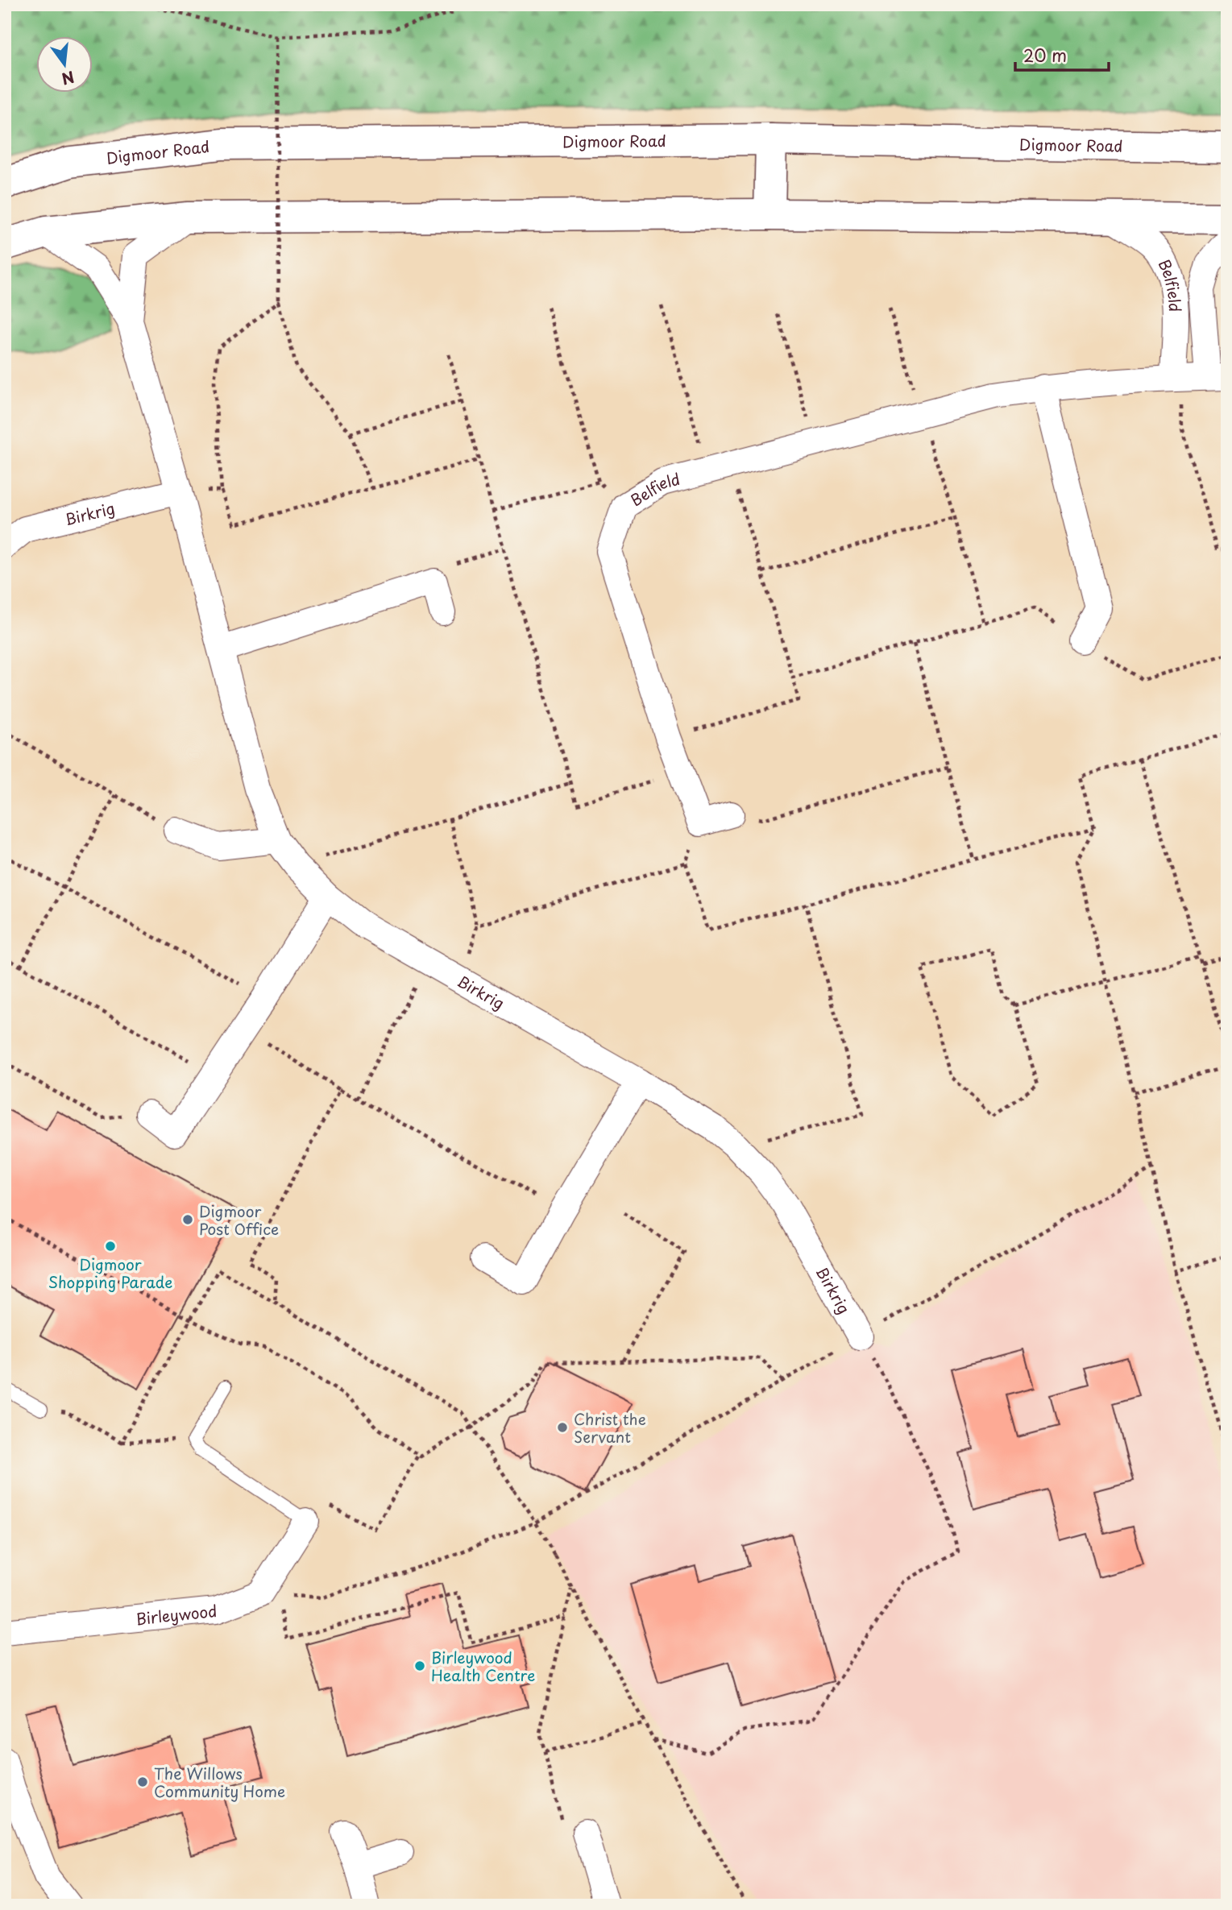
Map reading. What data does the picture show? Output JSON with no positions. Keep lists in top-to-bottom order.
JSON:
{
  "streets": {
    "street": [
      "Digmoor Road",
      "Belfield",
      "Birkrig",
      "Birleywood"
    ]
  },
  "places": [
    "Digmoor Post Office",
    "Digmoor Shopping Parade",
    "Christ the Servant",
    "Birleywood Health Centre",
    "The Willows Community Home"
  ],
  "scale_bar": "20 m",
  "north": "bottom"
}
